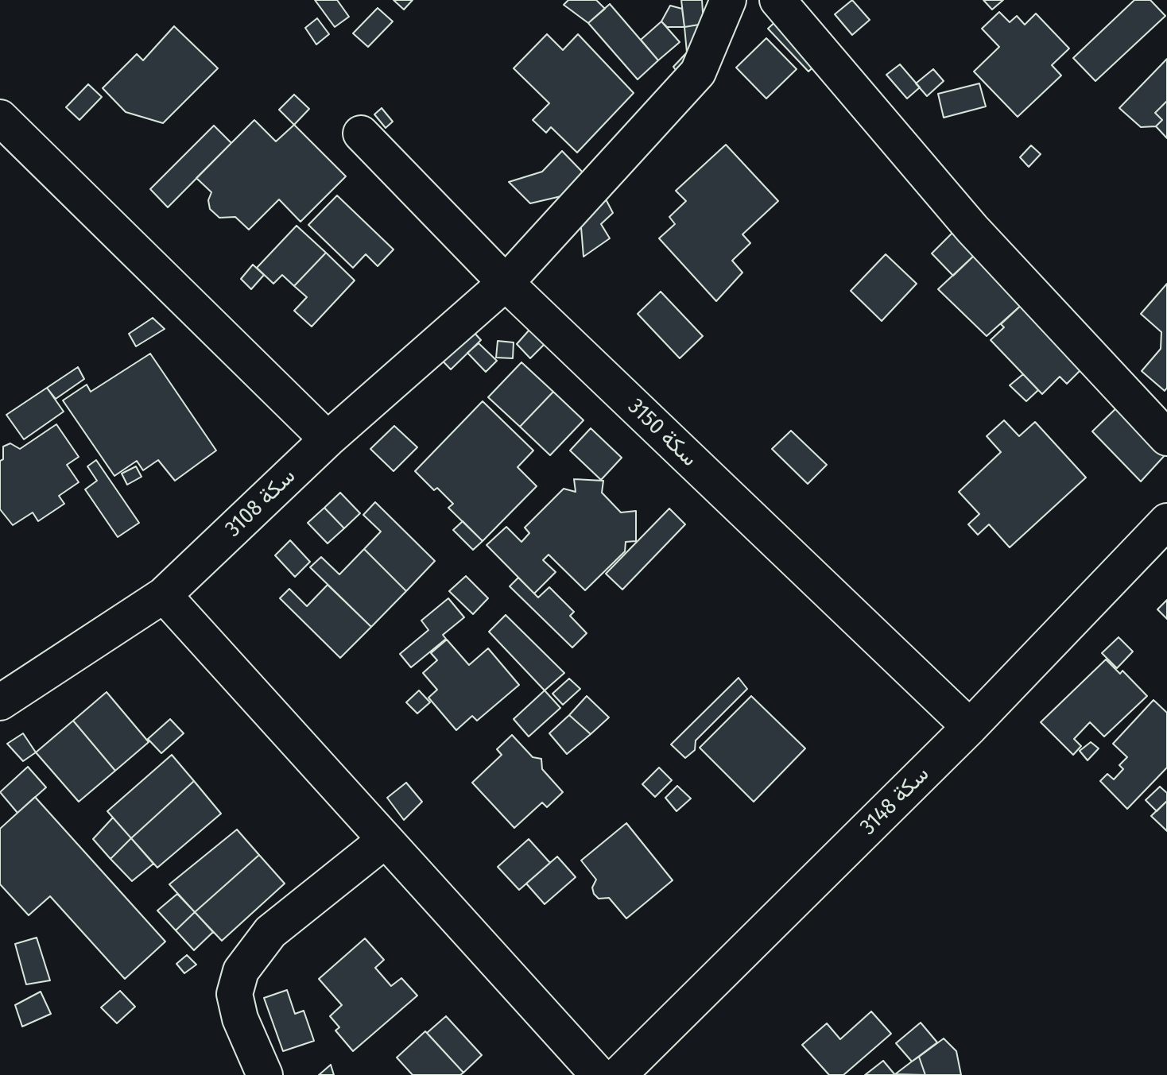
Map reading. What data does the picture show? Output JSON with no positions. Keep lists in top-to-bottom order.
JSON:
{
  "streets": {
    "street": ["سكة 3150", "سكة 3108", "سكة 3148"]
  },
  "crossings": [
    ["سكة 3150", "سكة 3108"],
    ["سكة 3150", "سكة 3148"]
  ]
}
